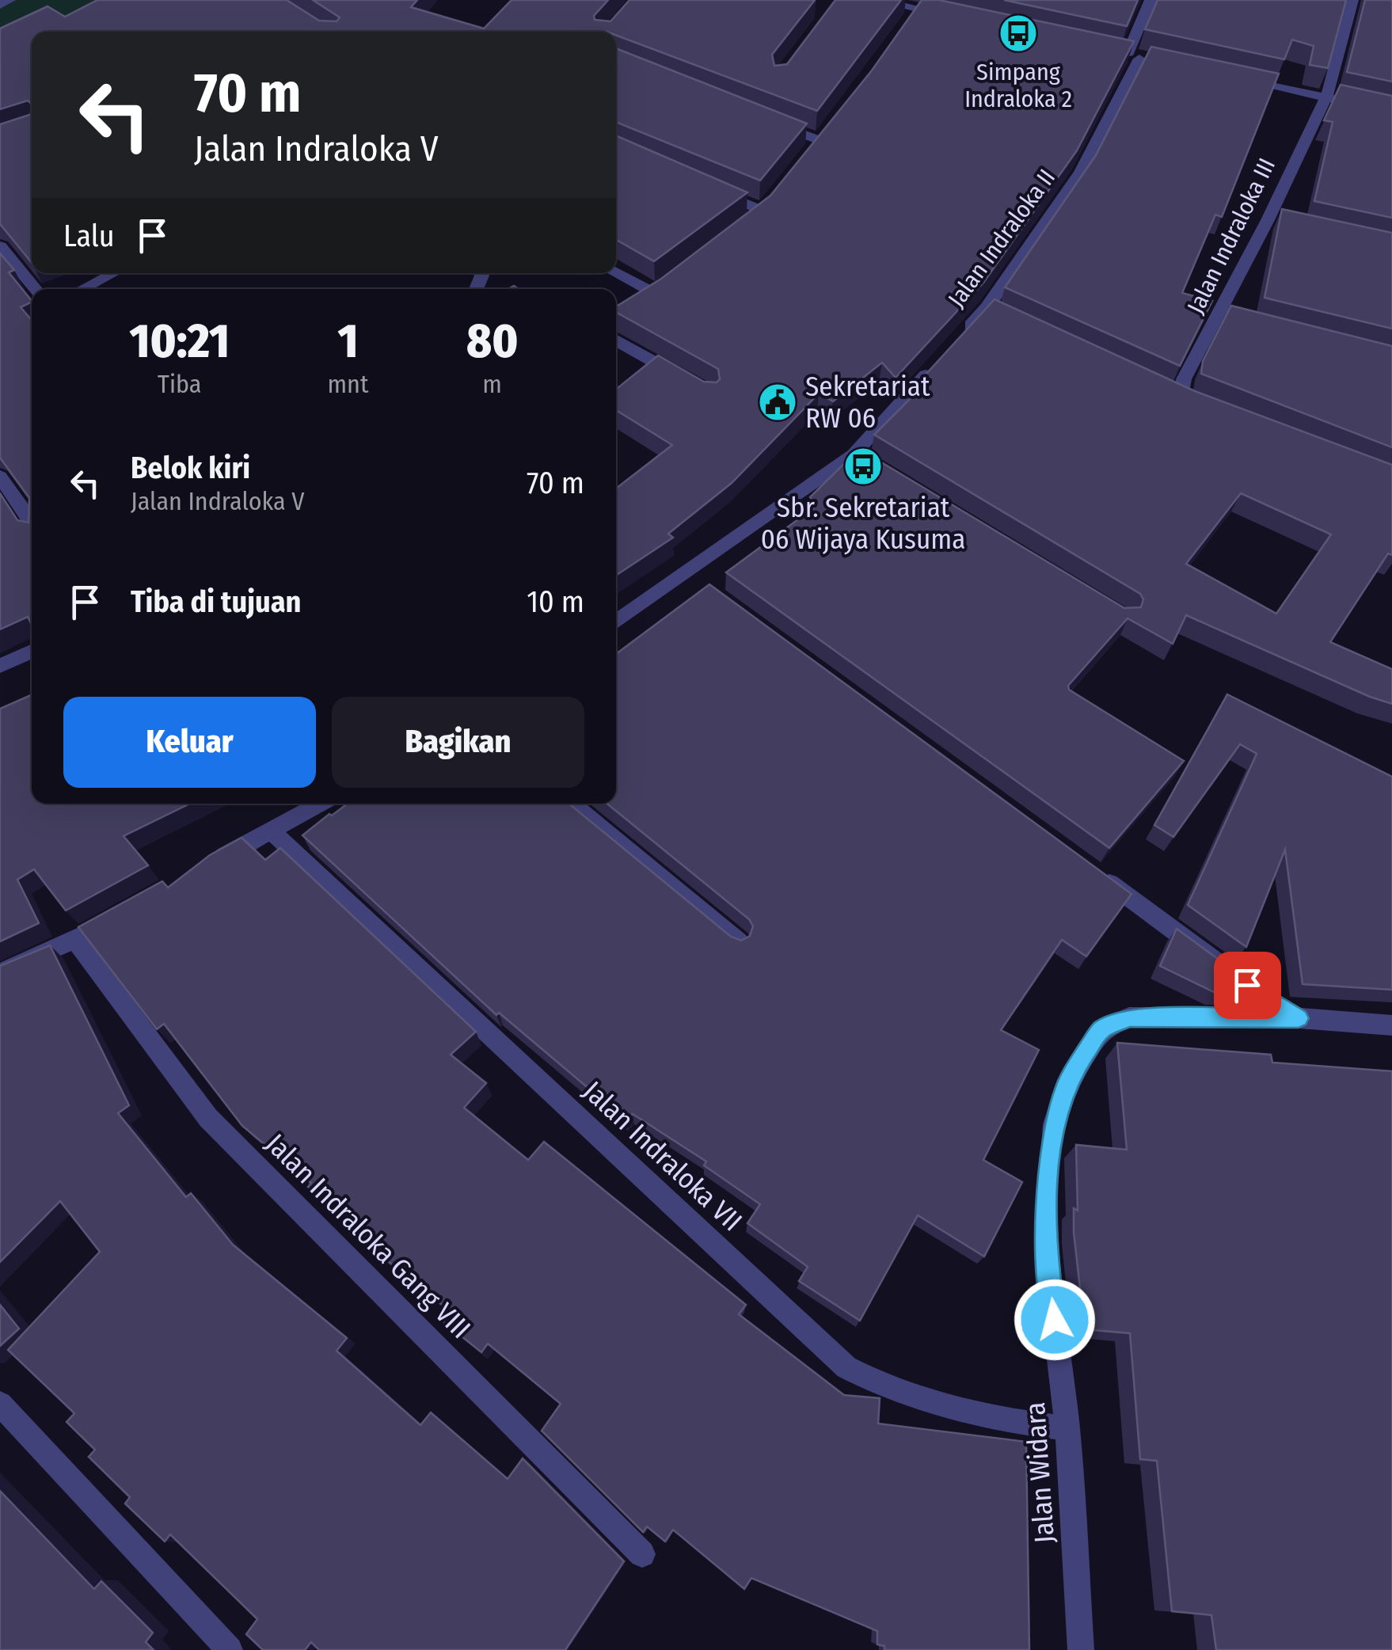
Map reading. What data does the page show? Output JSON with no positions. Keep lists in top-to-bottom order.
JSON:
{
  "streets": {
    "street": [
      "Jalan Indraloka III",
      "Jalan Indraloka II",
      "Jalan Indraloka VII",
      "Jalan Indraloka Gang VIII",
      "Jalan Widara"
    ]
  },
  "crossings": [
    ["Jalan Indraloka VII", "Jalan Widara"]
  ],
  "places": {
    "bus stop": ["Simpang Indraloka 2", "Sbr. Sekretariat 06 Wijaya Kusuma"],
    "public building": ["Sekretariat RW 06"]
  },
  "page": {
    "turn": ["70 m", "Jalan Indraloka V"],
    "then": "Lalu",
    "eta": [
      "10:21",
      "Tiba",
      "1",
      "mnt",
      "80",
      "m"
    ],
    "list": [
      {
        "name": "Belok kiri",
        "note": "Jalan Indraloka V",
        "value": "70 m"
      },
      {
        "name": "Tiba di tujuan",
        "value": "10 m"
      }
    ],
    "buttons": ["Keluar", "Bagikan"]
  }
}
